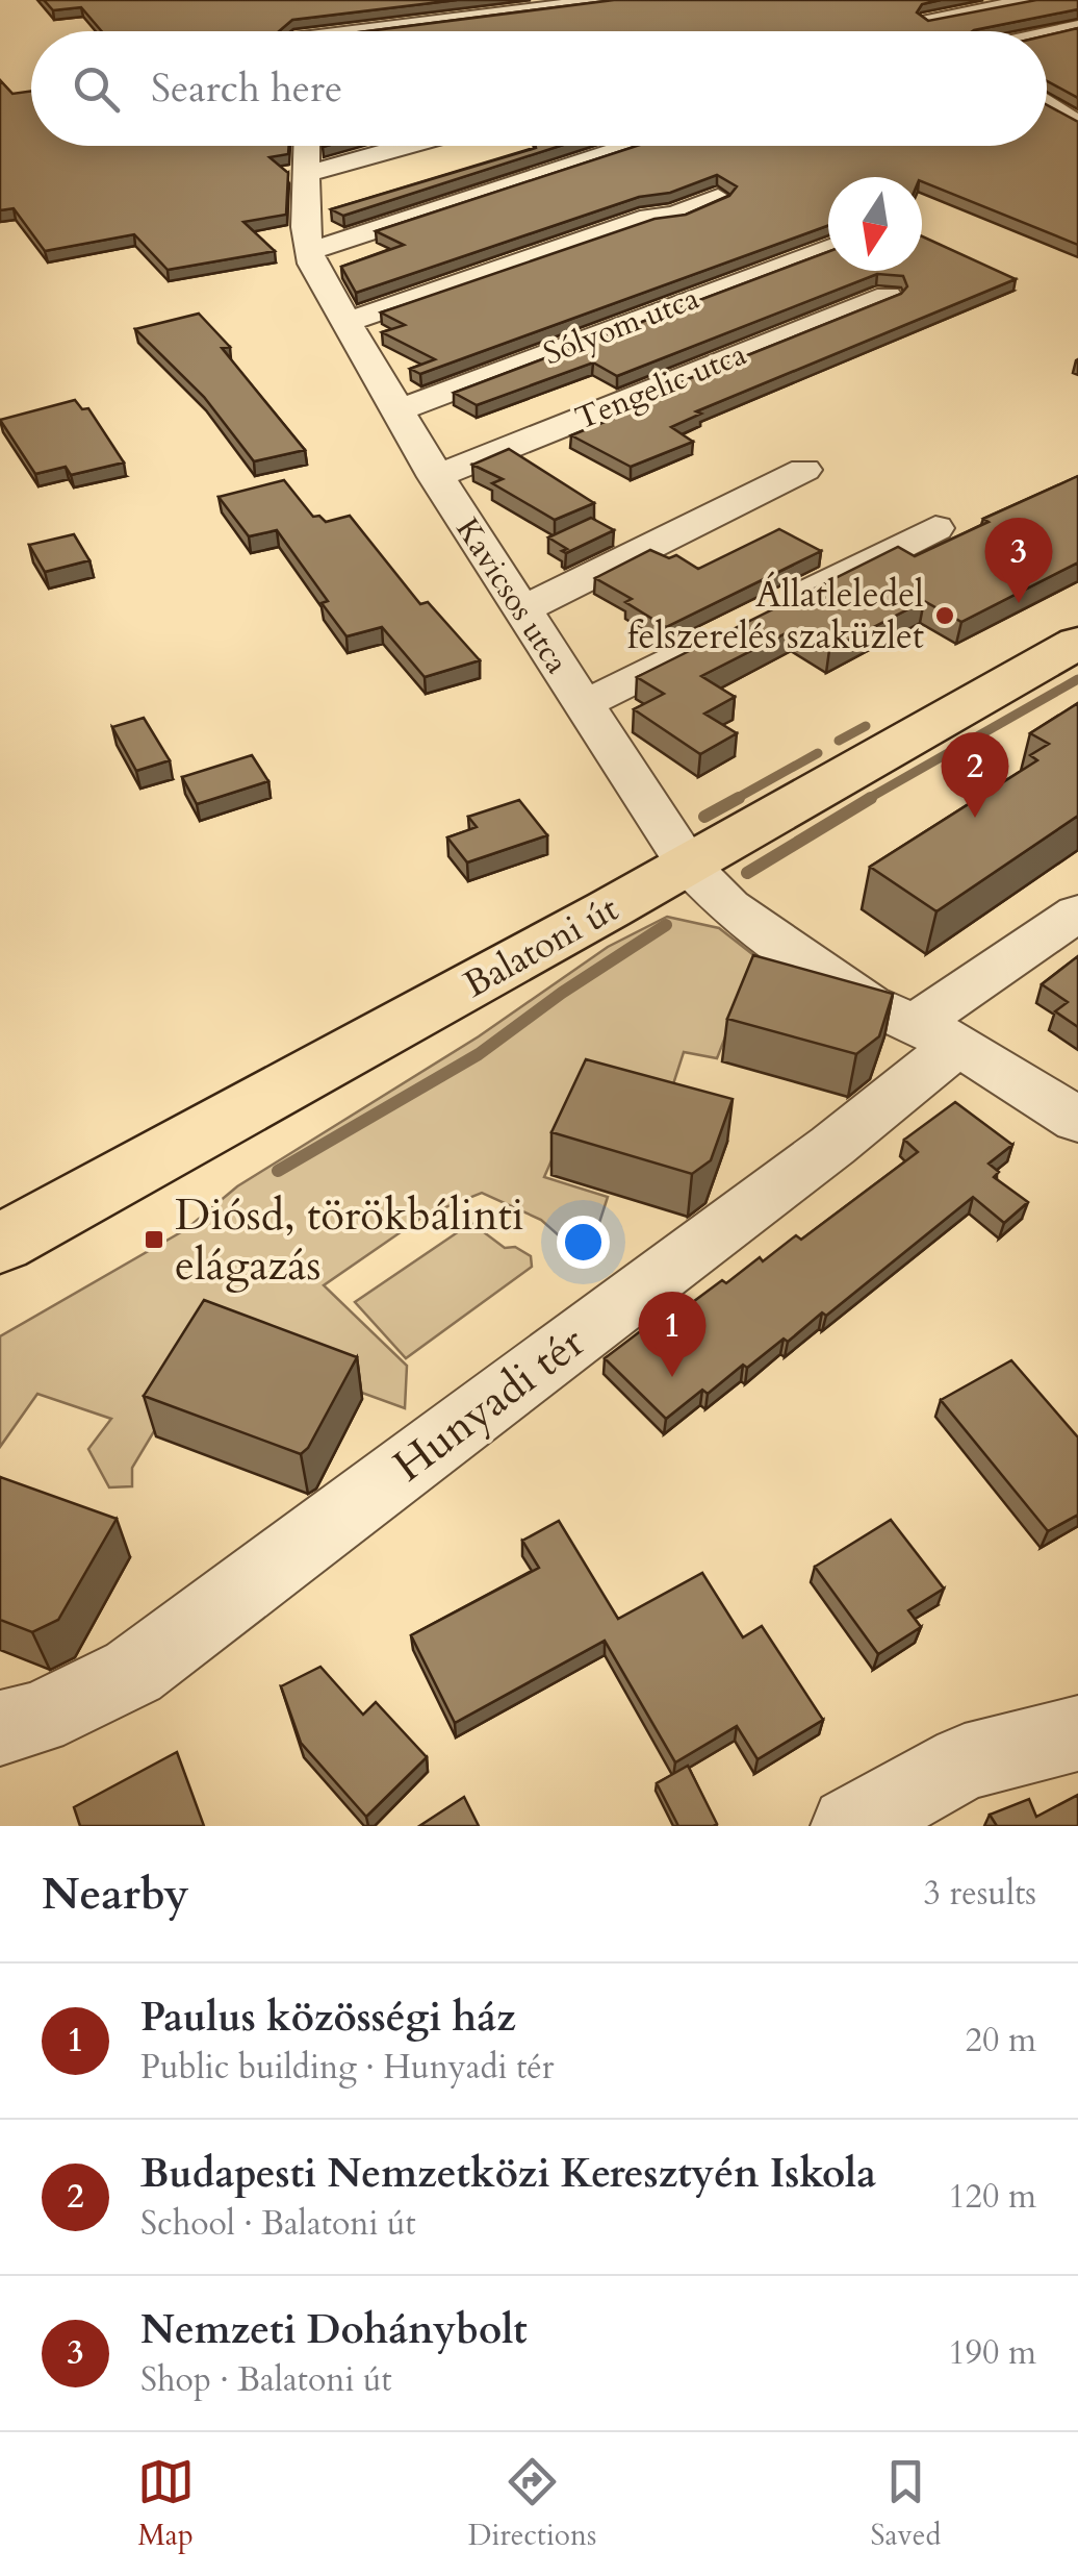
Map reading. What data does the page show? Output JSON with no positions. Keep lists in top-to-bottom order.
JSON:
{
  "streets": {
    "main road": ["Balatoni út"],
    "street": [
      "Sólyom utca",
      "Tengelic utca",
      "Kavicsos utca",
      "Hunyadi tér"
    ]
  },
  "crossings": [
    ["Sólyom utca", "Kavicsos utca"],
    ["Tengelic utca", "Kavicsos utca"],
    ["Kavicsos utca", "Balatoni út"],
    ["Kavicsos utca", "Hunyadi tér"]
  ],
  "places": {
    "other": ["Állatleledel felszerelés szaküzlet"],
    "transit": ["Diósd, törökbálinti elágazás"]
  },
  "north": "bottom",
  "page": {
    "search": "Search here",
    "pins": ["3", "2", "1"],
    "heading": ["Nearby", "3 results"],
    "list": [
      {
        "mark": "1",
        "name": "Paulus közösségi ház",
        "note": "Public building · Hunyadi tér",
        "value": "20 m"
      },
      {
        "mark": "2",
        "name": "Budapesti Nemzetközi Keresztyén Iskola",
        "note": "School · Balatoni út",
        "value": "120 m"
      },
      {
        "mark": "3",
        "name": "Nemzeti Dohánybolt",
        "note": "Shop · Balatoni út",
        "value": "190 m"
      }
    ],
    "nav": ["Map", "Directions", "Saved"]
  }
}
